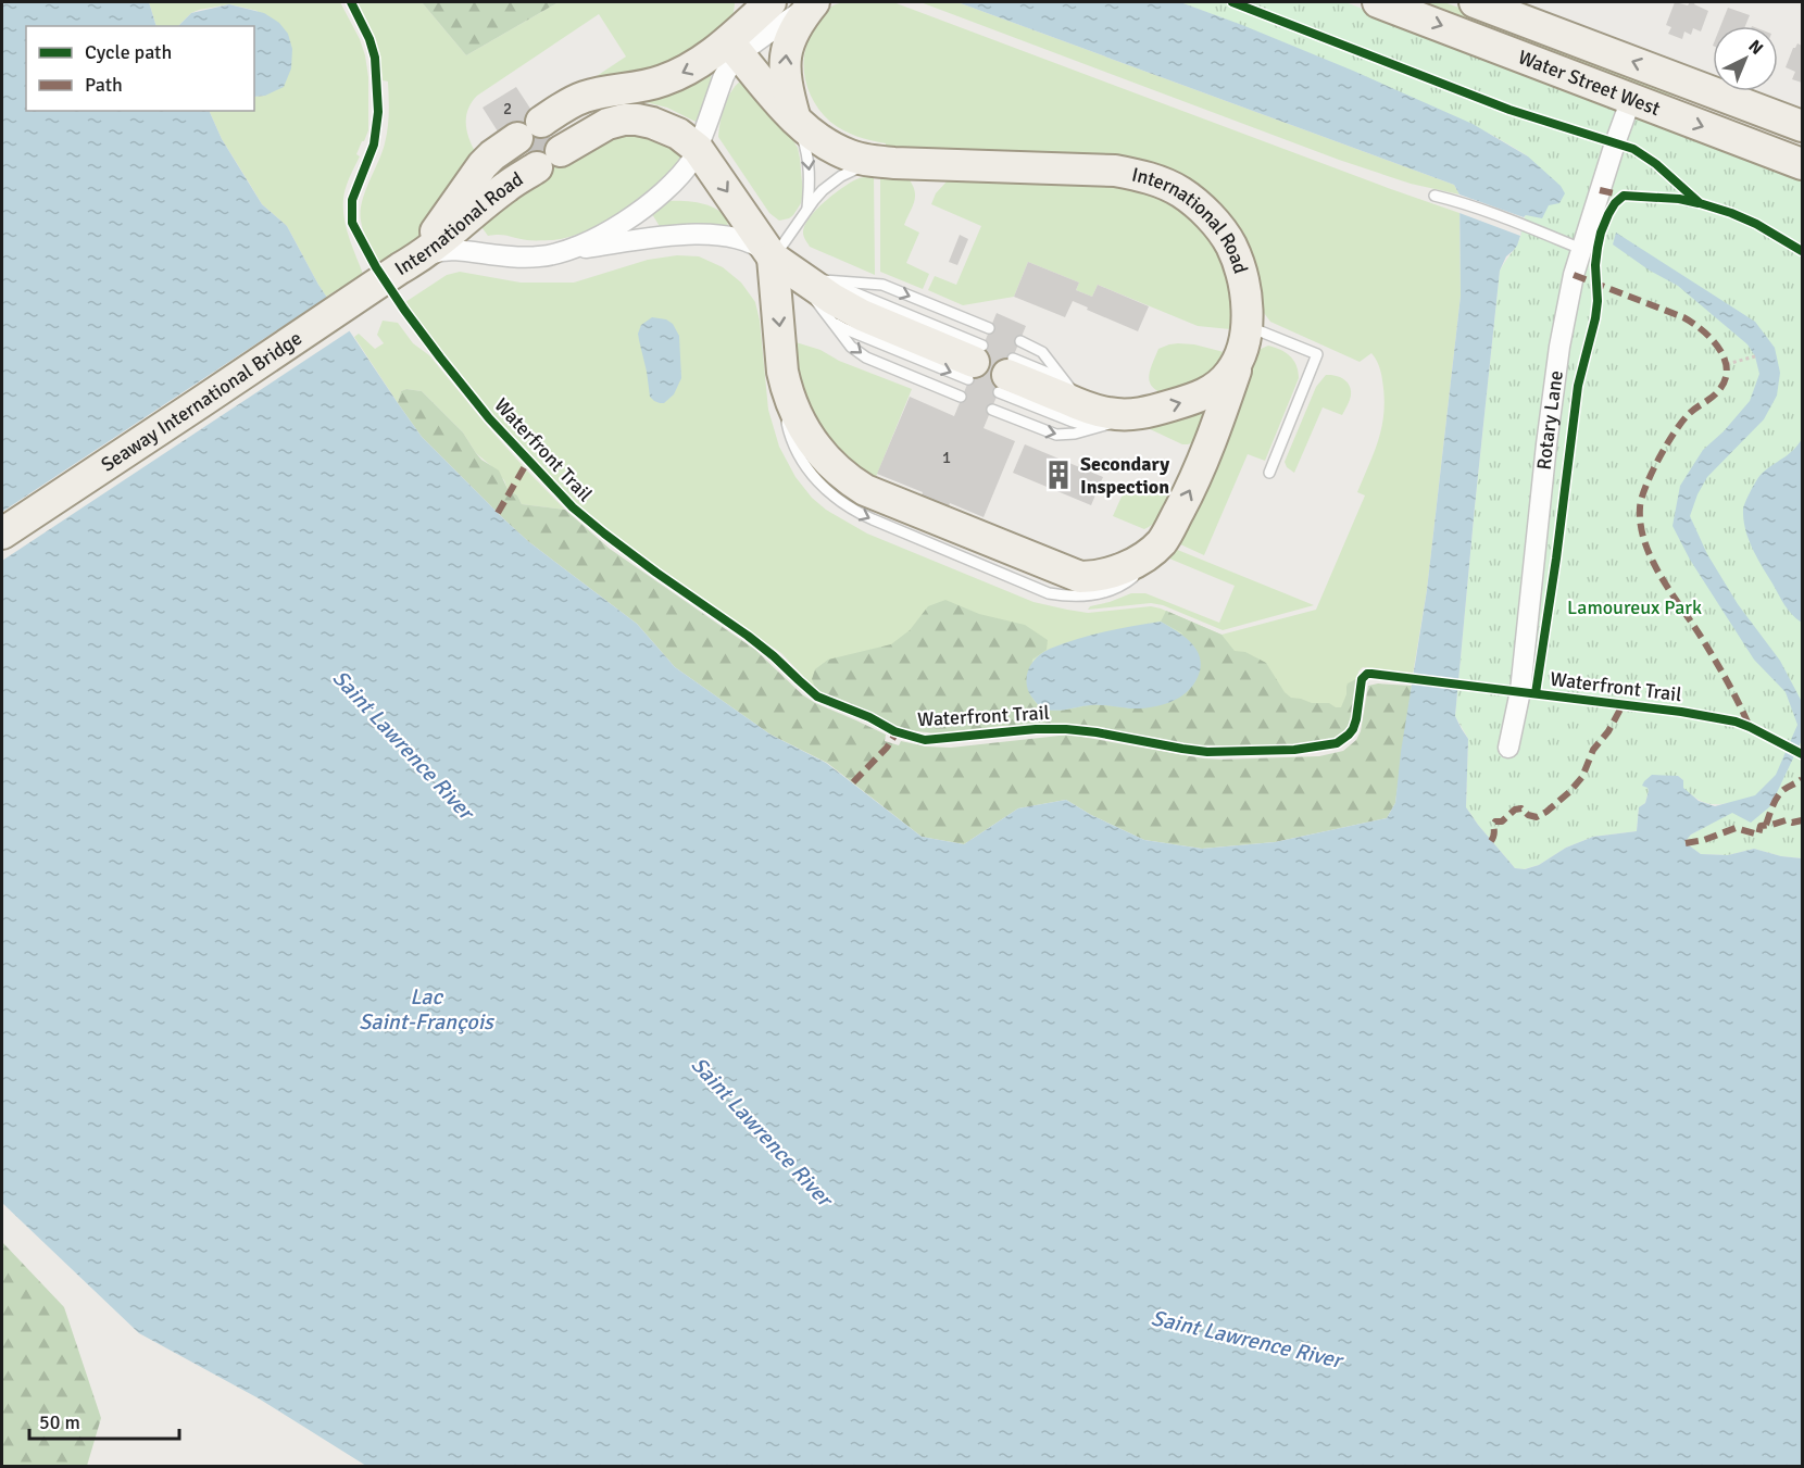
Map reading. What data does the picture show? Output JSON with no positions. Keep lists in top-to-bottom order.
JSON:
{
  "streets": {
    "main road": ["Water Street West", "International Road", "Seaway International Bridge"],
    "street": ["Rotary Lane"],
    "cycle path": ["Waterfront Trail"]
  },
  "crossings": [
    ["Water Street West", "Rotary Lane"],
    ["International Road", "Seaway International Bridge"]
  ],
  "water": ["Saint Lawrence River", "Lac Saint-François"],
  "parks": ["Lamoureux Park"],
  "places": {
    "building": ["Secondary Inspection"]
  },
  "house_numbers": ["2", "1"],
  "legend": ["Cycle path", "Path"],
  "scale_bar": "50 m",
  "north": "top right"
}
